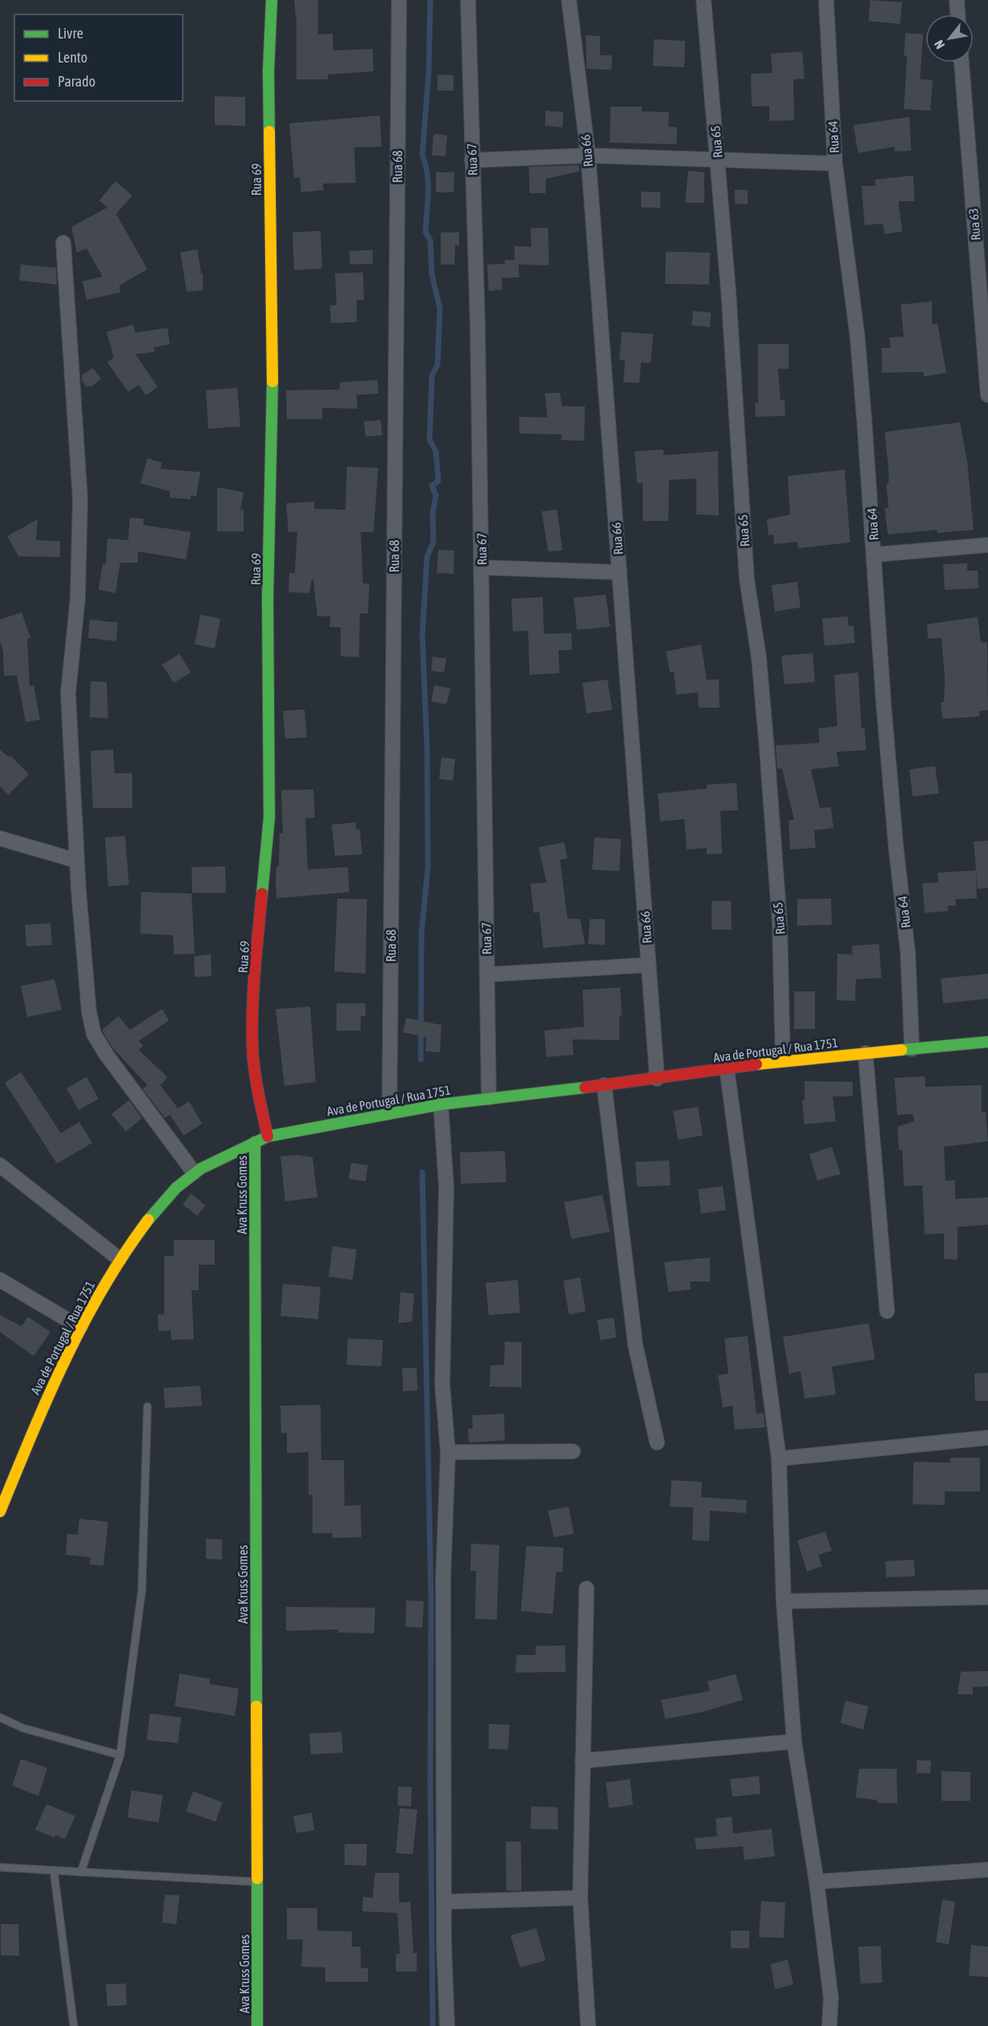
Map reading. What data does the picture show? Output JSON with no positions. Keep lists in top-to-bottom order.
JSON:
{
  "streets": {
    "street": [
      "Rua 64",
      "Rua 65",
      "Rua 66",
      "Rua 67",
      "Rua 68",
      "Rua 69",
      "Rua 63",
      "Ava de Portugal / Rua 1751",
      "Ava Kruss Gomes"
    ]
  },
  "crossings": [
    ["Rua 64", "Ava de Portugal / Rua 1751"],
    ["Rua 65", "Ava de Portugal / Rua 1751"],
    ["Rua 66", "Ava de Portugal / Rua 1751"],
    ["Rua 67", "Ava de Portugal / Rua 1751"],
    ["Rua 68", "Ava de Portugal / Rua 1751"],
    ["Rua 69", "Ava de Portugal / Rua 1751"],
    ["Ava de Portugal / Rua 1751", "Ava Kruss Gomes"]
  ],
  "legend": ["Livre", "Lento", "Parado"],
  "north": "bottom left"
}
